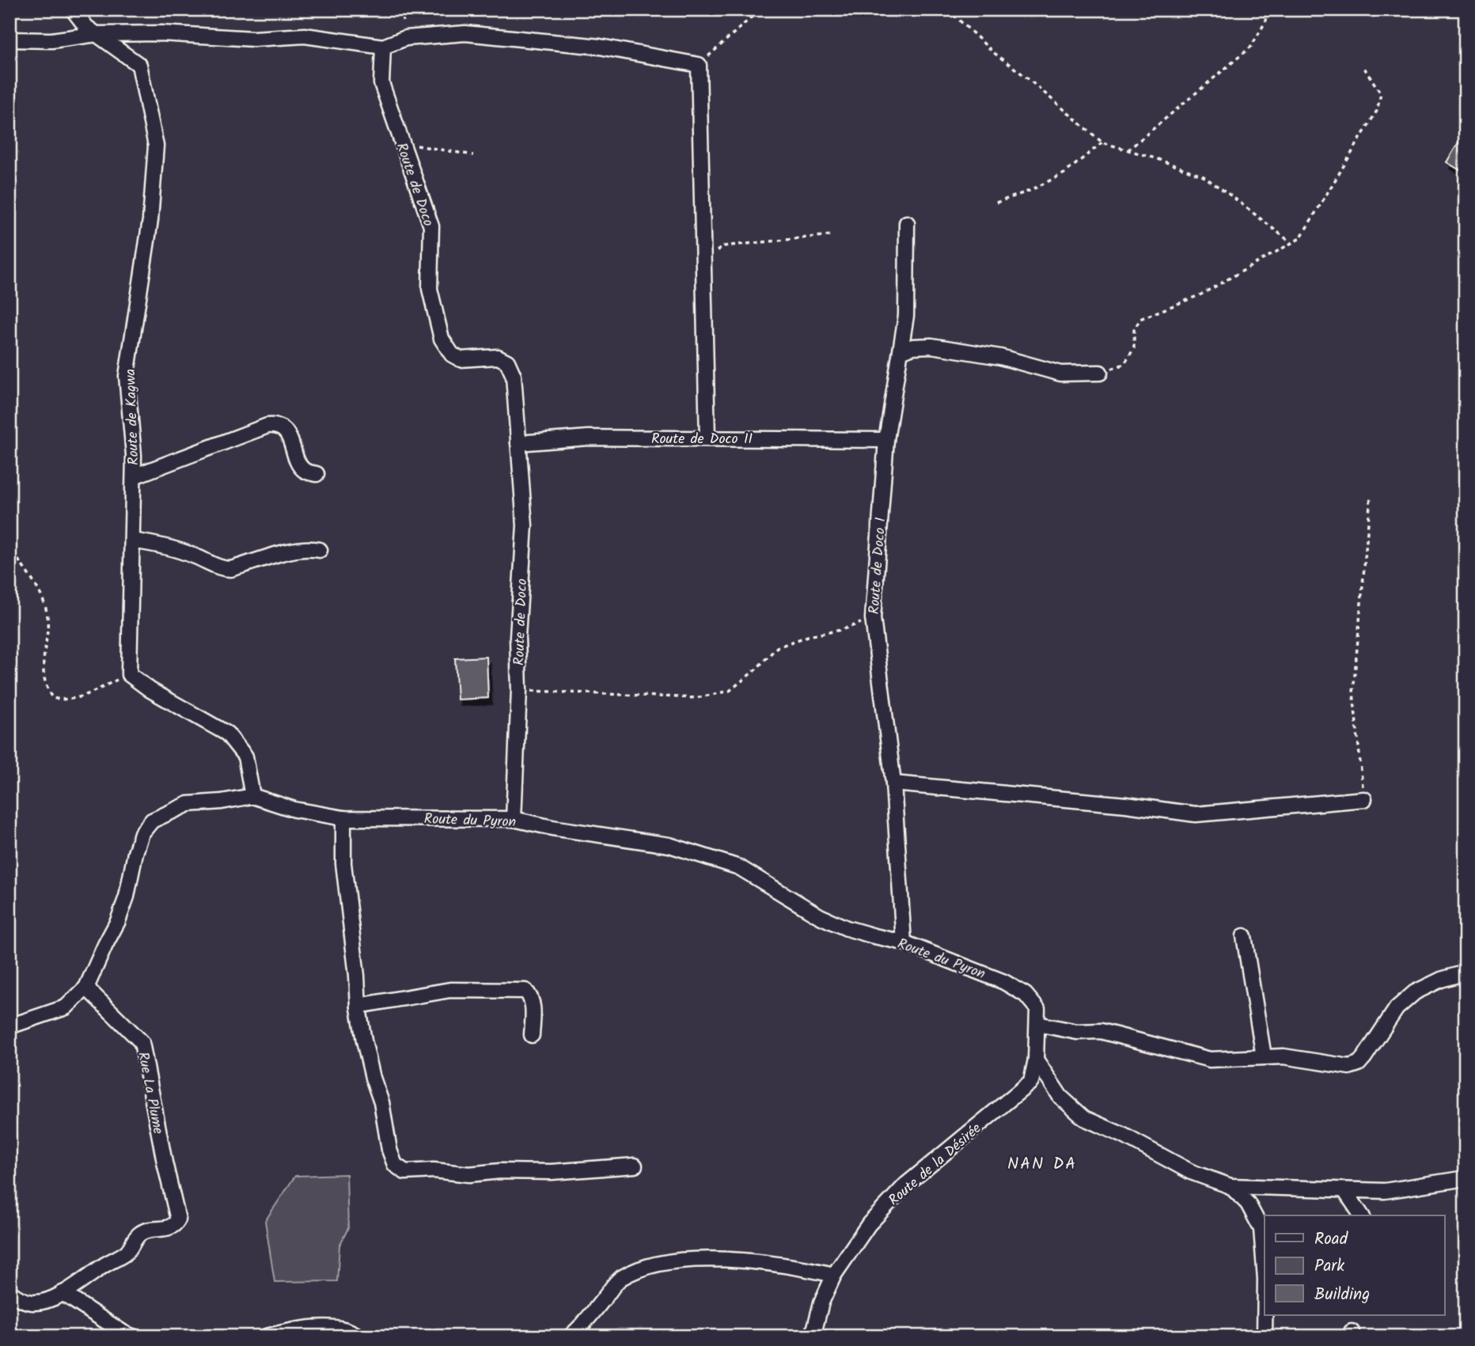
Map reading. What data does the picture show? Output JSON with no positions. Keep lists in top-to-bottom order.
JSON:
{
  "streets": {
    "street": [
      "Route de Doco",
      "Route de Kagwa",
      "Route de Doco II",
      "Route de Doco I",
      "Route du Pyron",
      "Rue La Plume",
      "Route de la Désirée"
    ]
  },
  "crossings": [
    ["Route de Doco", "Route de Doco II"],
    ["Route de Doco", "Route du Pyron"],
    ["Route de Doco II", "Route de Doco I"],
    ["Route de Doco I", "Route du Pyron"],
    ["Route du Pyron", "Rue La Plume"],
    ["Route du Pyron", "Route de la Désirée"]
  ],
  "districts": ["NAN DA"],
  "legend": ["Road", "Park", "Building"]
}
